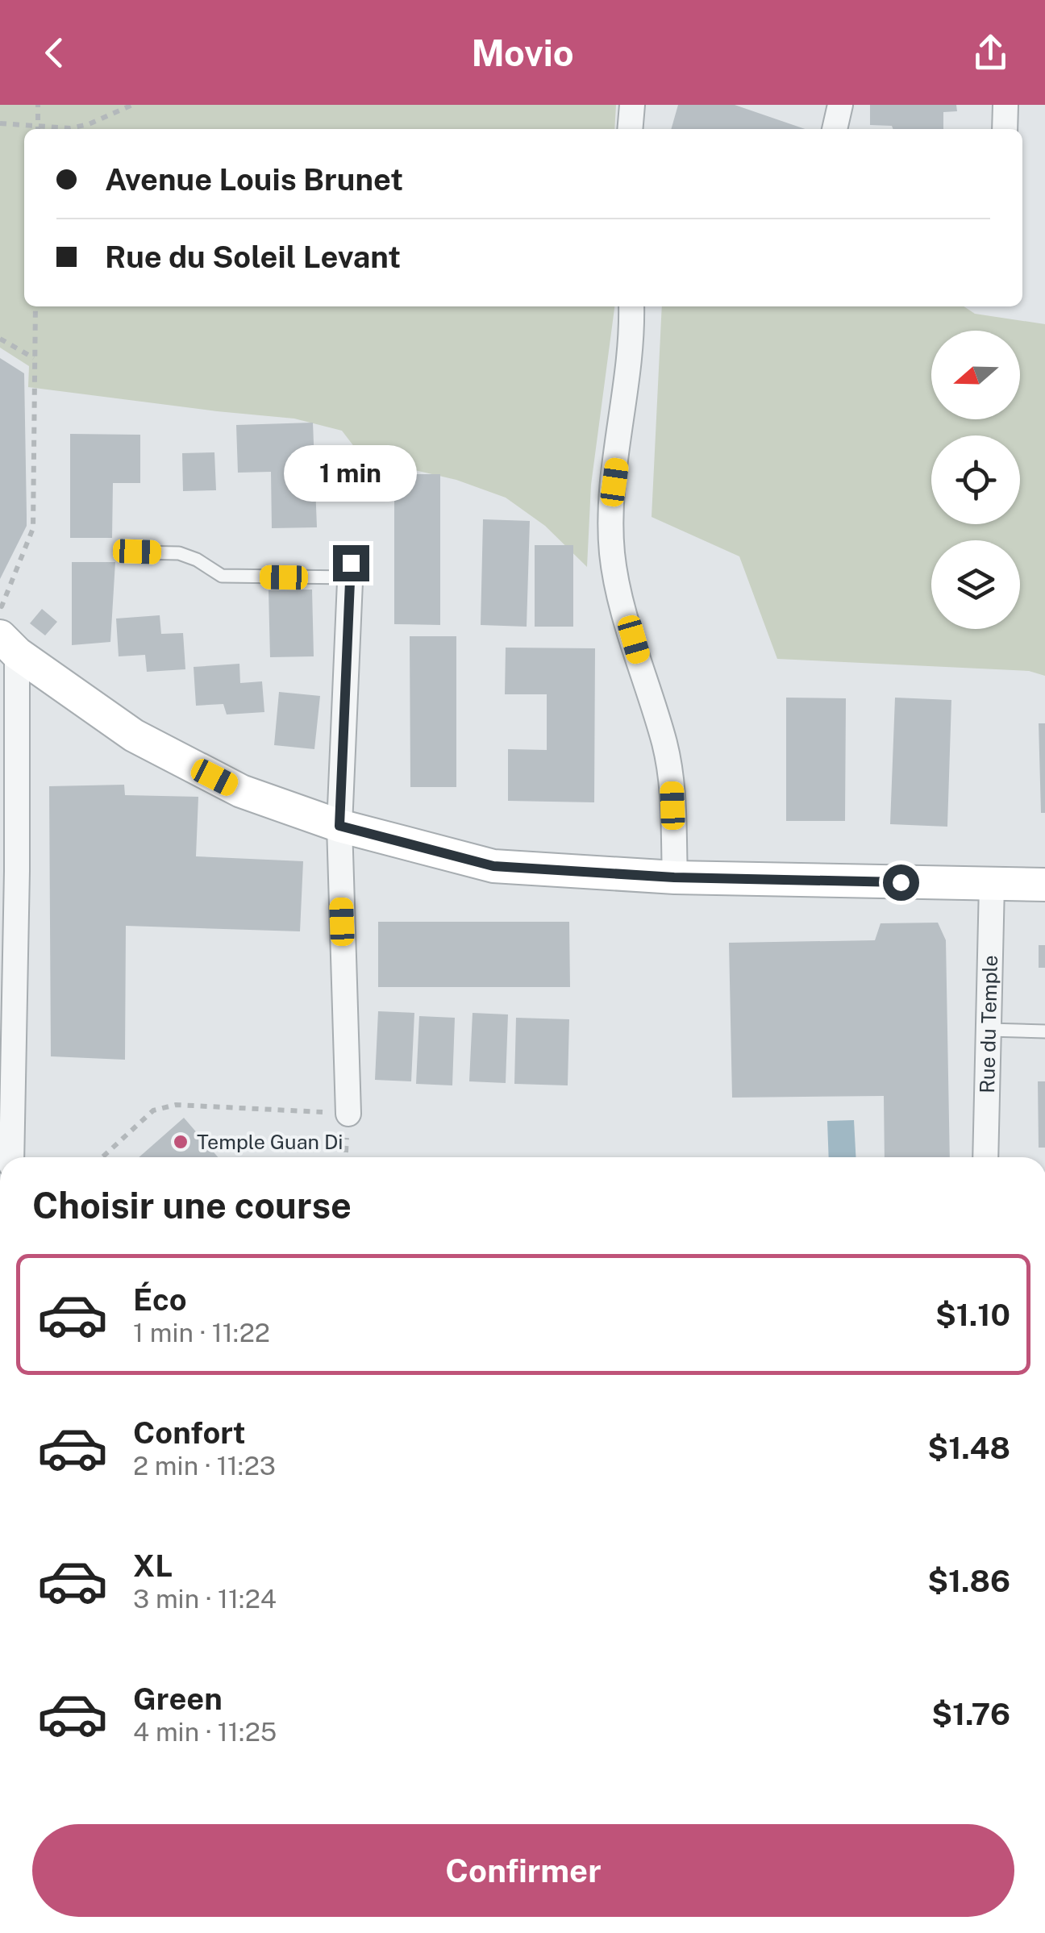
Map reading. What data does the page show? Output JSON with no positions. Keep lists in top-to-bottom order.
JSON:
{
  "streets": {
    "street": ["Rue du Temple"]
  },
  "places": ["Temple Guan Di"],
  "north": "left",
  "page": {
    "header": "Movio",
    "banner": ["Avenue Louis Brunet", "Rue du Soleil Levant"],
    "bubble": "1 min",
    "heading": "Choisir une course",
    "list": [
      {
        "name": "Éco",
        "note": "1 min · 11:22",
        "value": "$1.10"
      },
      {
        "name": "Confort",
        "note": "2 min · 11:23",
        "value": "$1.48"
      },
      {
        "name": "XL",
        "note": "3 min · 11:24",
        "value": "$1.86"
      },
      {
        "name": "Green",
        "note": "4 min · 11:25",
        "value": "$1.76"
      }
    ],
    "buttons": "Confirmer"
  }
}
